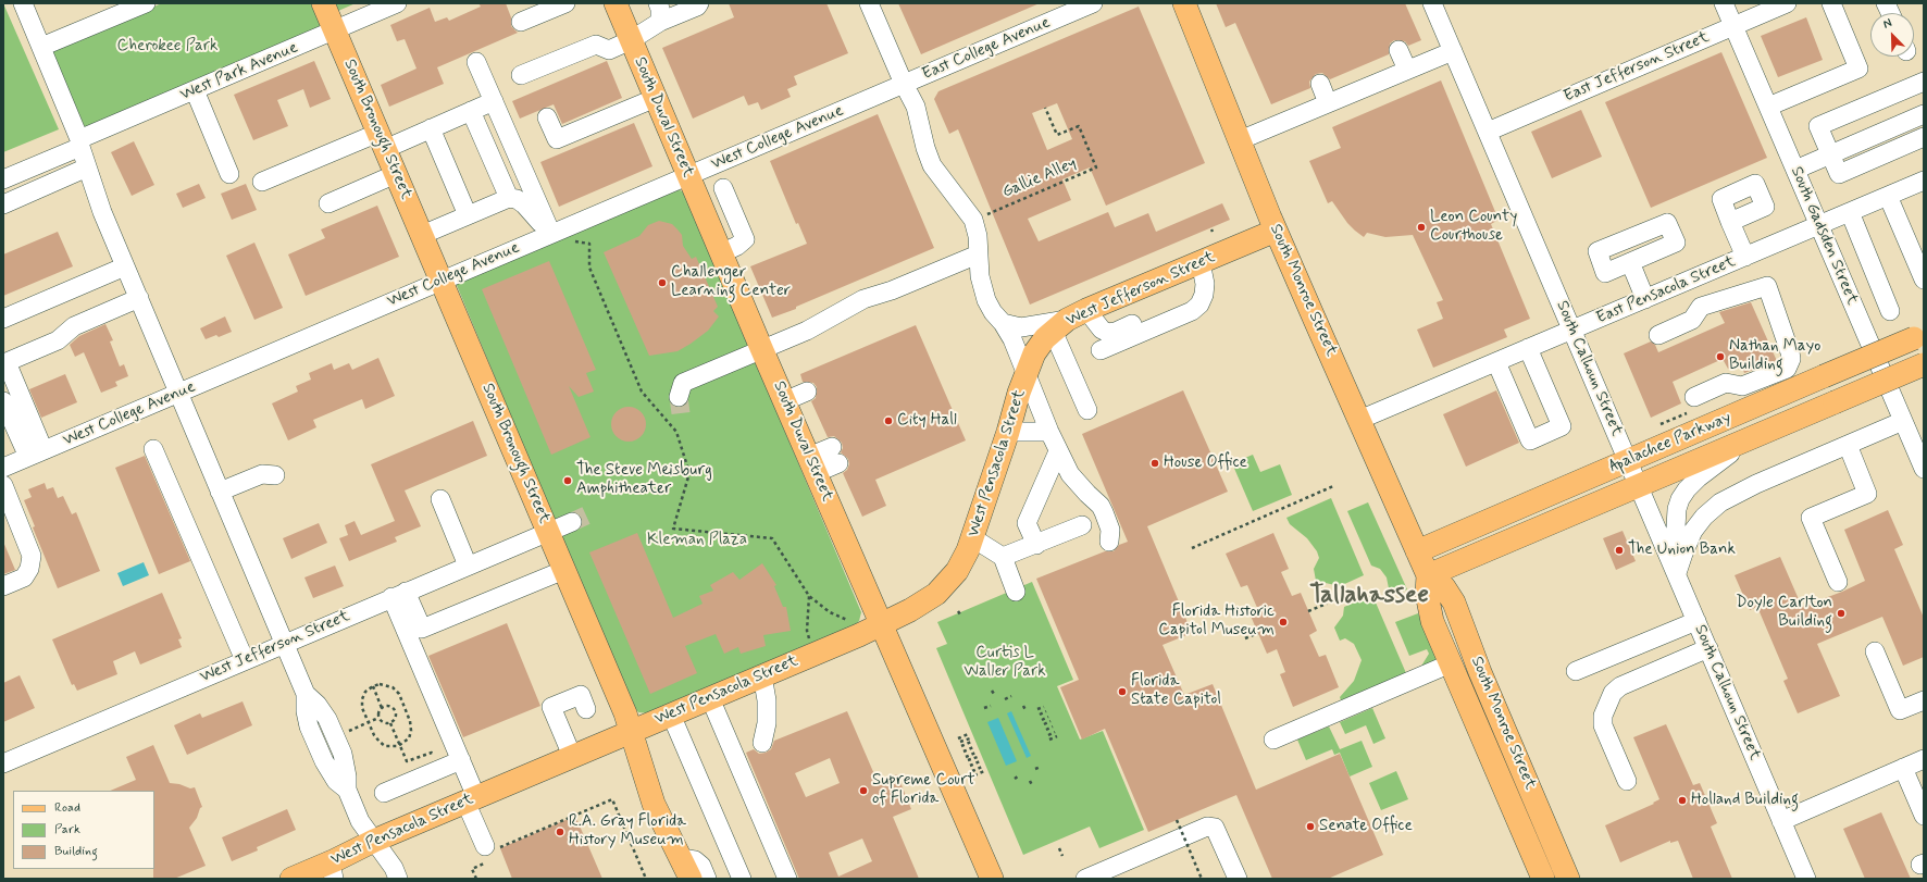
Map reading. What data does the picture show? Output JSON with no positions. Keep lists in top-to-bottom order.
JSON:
{
  "streets": {
    "main road": [
      "South Duval Street",
      "South Bronough Street",
      "West Jefferson Street",
      "South Monroe Street",
      "Apalachee Parkway",
      "West Pensacola Street"
    ],
    "street": [
      "East College Avenue",
      "East Jefferson Street",
      "West Park Avenue",
      "West College Avenue",
      "South Gadsden Street",
      "East Pensacola Street",
      "South Calhoun Street"
    ],
    "path": ["Gallie Alley"]
  },
  "crossings": [
    ["East College Avenue", "West College Avenue"],
    ["East Jefferson Street", "South Gadsden Street"],
    ["East Jefferson Street", "South Calhoun Street"],
    ["West Park Avenue", "South Bronough Street"],
    ["South Duval Street", "West College Avenue"],
    ["South Duval Street", "West Pensacola Street"],
    ["South Bronough Street", "West College Avenue"],
    ["South Bronough Street", "West Jefferson Street"],
    ["South Bronough Street", "West Pensacola Street"],
    ["South Gadsden Street", "East Pensacola Street"],
    ["West Jefferson Street", "South Monroe Street"],
    ["West Jefferson Street", "West Pensacola Street"],
    ["South Monroe Street", "East Pensacola Street"],
    ["South Monroe Street", "Apalachee Parkway"],
    ["East Pensacola Street", "South Calhoun Street"],
    ["South Calhoun Street", "Apalachee Parkway"]
  ],
  "districts": ["Tallahassee"],
  "parks": ["Cherokee Park", "Kleman Plaza", "Curtis L Waller Park"],
  "places": [
    "Leon County Courthouse",
    "Challenger Learning Center",
    "Nathan Mayo Building",
    "City Hall",
    "House Office",
    "The Steve Meisburg Amphitheater",
    "The Union Bank",
    "Doyle Carlton Building",
    "Florida Historic Capitol Museum",
    "Florida State Capitol",
    "Supreme Court of Florida",
    "Holland Building",
    "Senate Office",
    "R.A. Gray Florida History Museum"
  ],
  "legend": ["Road", "Park", "Building"],
  "north": "top left"
}
